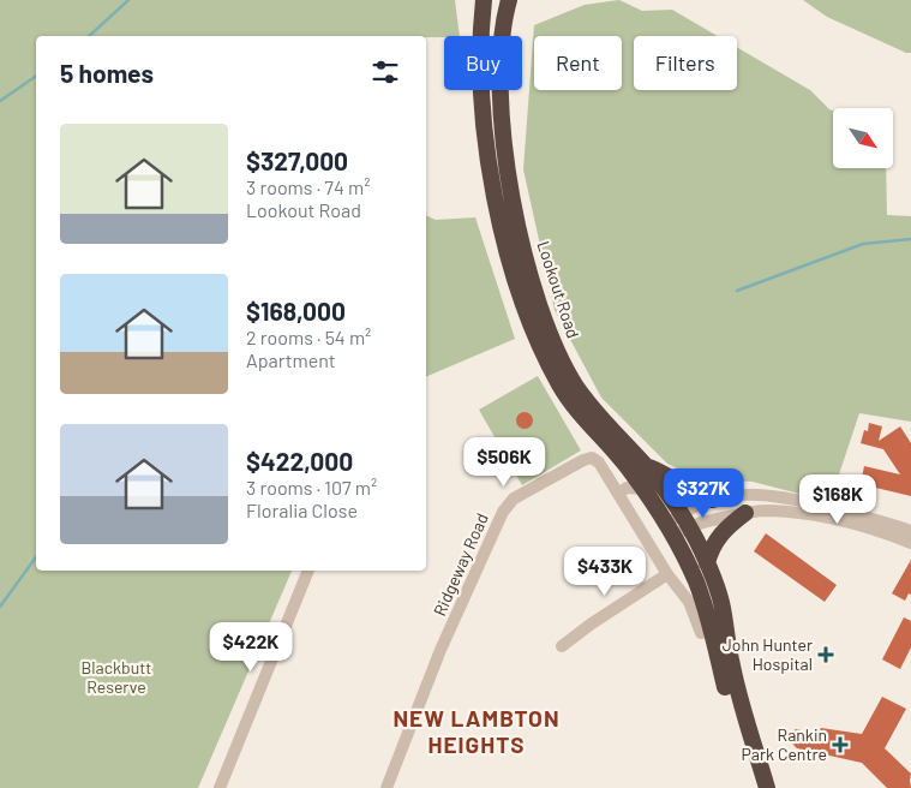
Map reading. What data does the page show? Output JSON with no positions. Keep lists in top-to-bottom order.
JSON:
{
  "streets": {
    "highway": ["Lookout Road"],
    "street": ["Ridgeway Road"]
  },
  "districts": ["NEW LAMBTON HEIGHTS"],
  "parks": ["Blackbutt Reserve"],
  "places": {
    "health": ["John Hunter Hospital", "Rankin Park Centre"]
  },
  "north": "bottom right",
  "page": {
    "chip": ["Buy", "Rent", "Filters"],
    "heading": "5 homes",
    "list": [
      {
        "name": "$327,000",
        "note": "3 rooms · 74 m² · Lookout Road"
      },
      {
        "name": "$168,000",
        "note": "2 rooms · 54 m² · Apartment"
      },
      {
        "name": "$422,000",
        "note": "3 rooms · 107 m² · Floralia Close"
      }
    ],
    "price": [
      "$506K",
      "$327K",
      "$168K",
      "$433K",
      "$422K"
    ]
  }
}
